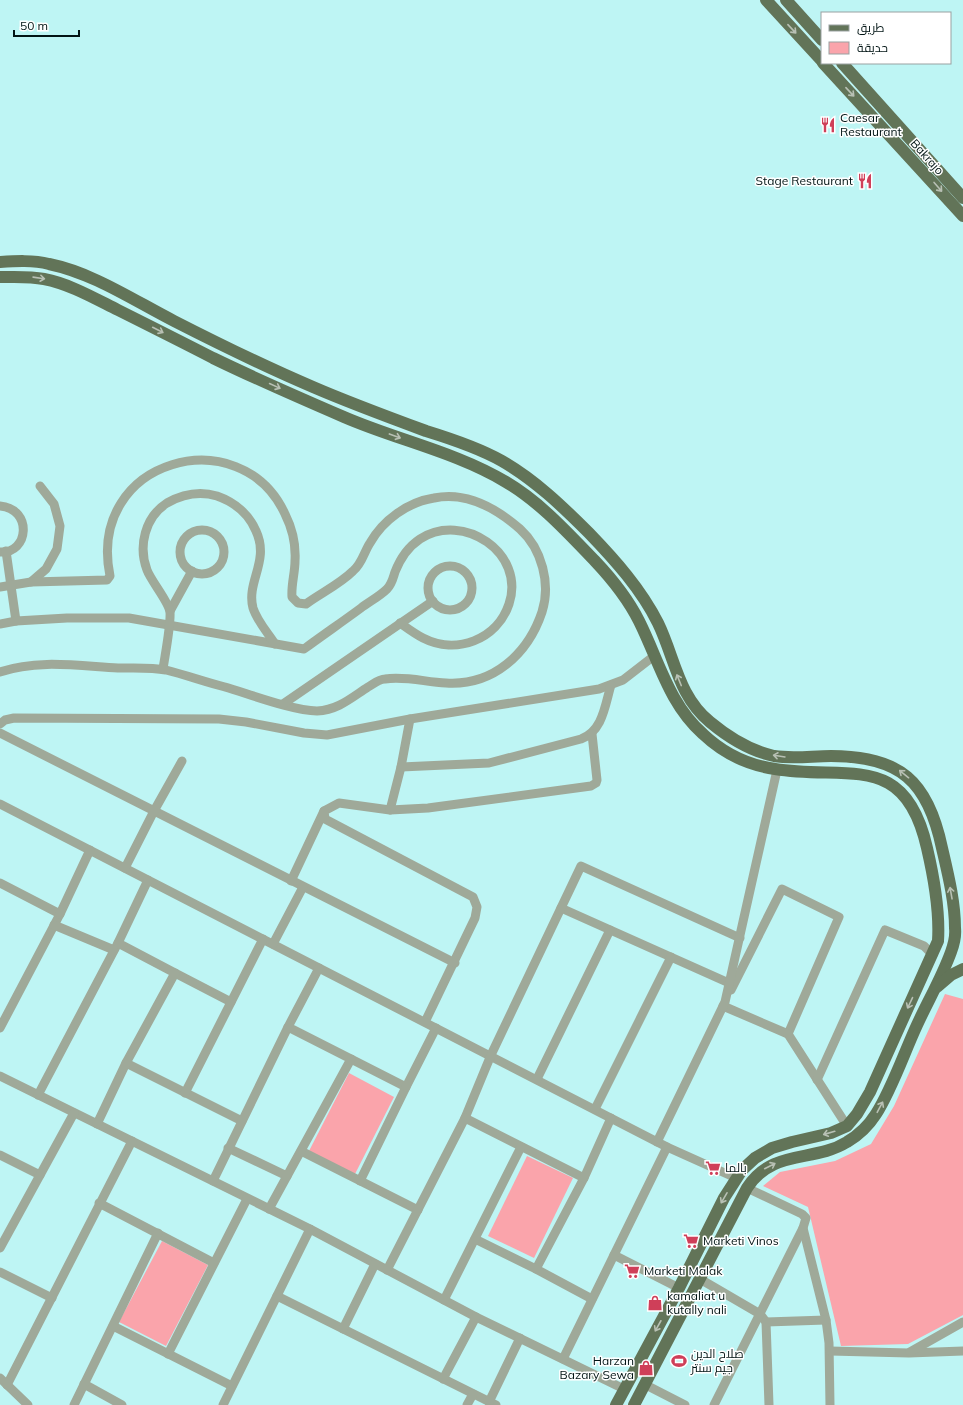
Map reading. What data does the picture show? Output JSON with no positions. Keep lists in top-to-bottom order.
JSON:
{
  "streets": {
    "main road": ["Bakrajo"]
  },
  "places": {
    "restaurant": ["Caesar Restaurant", "Stage Restaurant"],
    "supermarket": ["بالما", "Marketi Vinos", "Marketi Malak"],
    "shop": ["kamaliat u kutally nali", "Harzan Bazary Sewa"],
    "sports": ["صلاح الدين جيم سنتر"]
  },
  "legend": ["طريق", "حديقة"],
  "scale_bar": "50 m"
}
